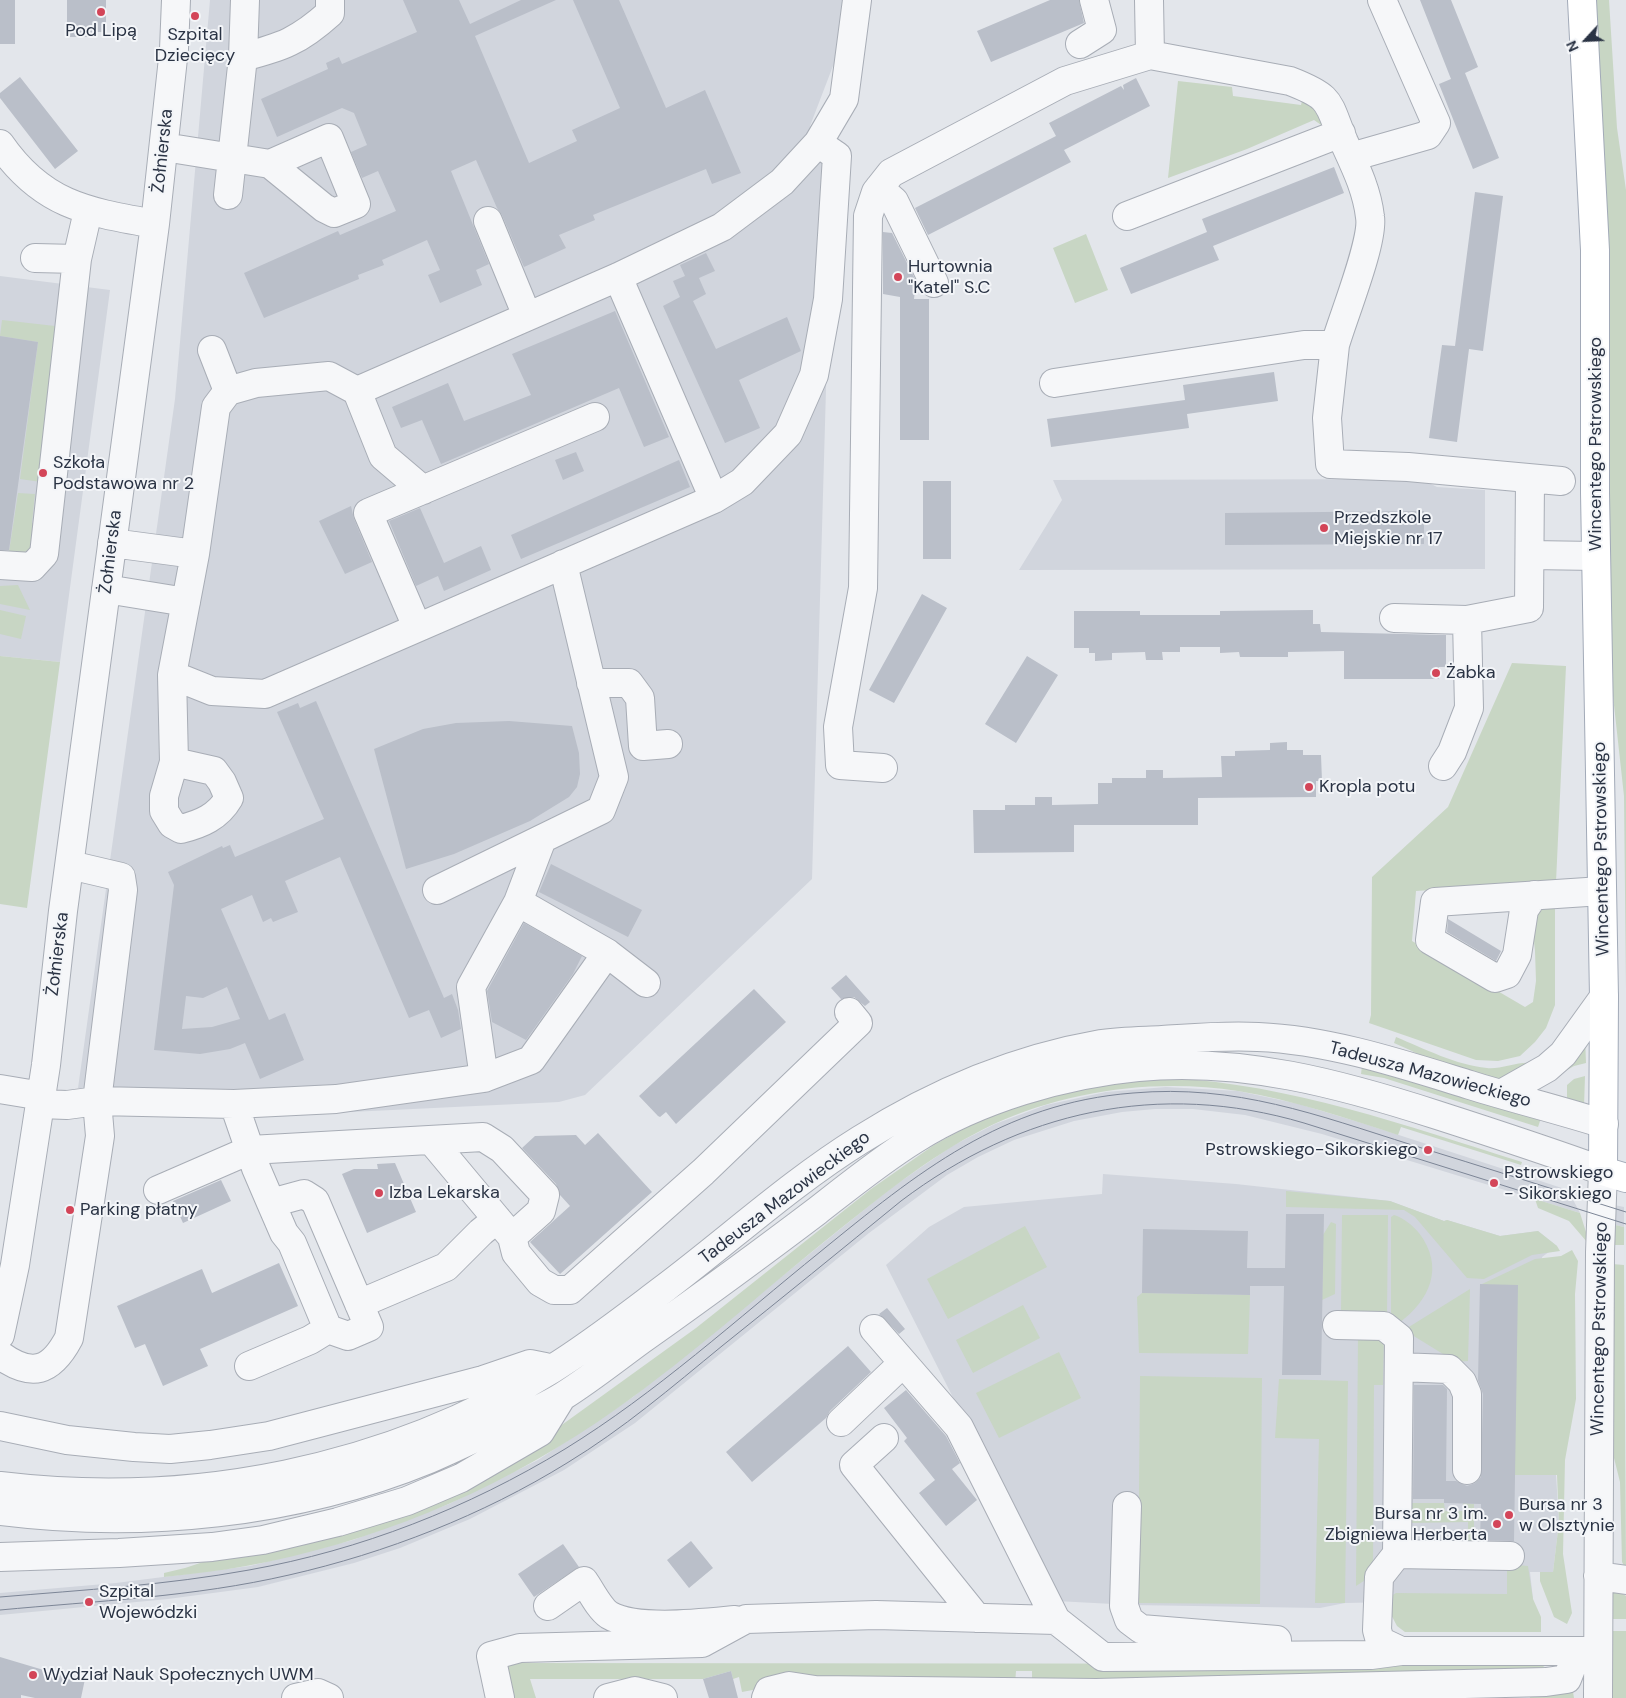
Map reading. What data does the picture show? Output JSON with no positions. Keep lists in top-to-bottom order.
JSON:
{
  "streets": {
    "main road": ["Wincentego Pstrowskiego"],
    "street": ["Żołnierska", "Tadeusza Mazowieckiego"]
  },
  "crossings": [
    ["Wincentego Pstrowskiego", "Tadeusza Mazowieckiego"]
  ],
  "places": [
    "Pod Lipą",
    "Szpital Dziecięcy",
    "Hurtownia \"Katel\" S.C",
    "Szkoła Podstawowa nr 2",
    "Przedszkole Miejskie nr 17",
    "Żabka",
    "Kropla potu",
    "Pstrowskiego-Sikorskiego",
    "Pstrowskiego - Sikorskiego",
    "Izba Lekarska",
    "Parking płatny",
    "Bursa nr 3 w Olsztynie",
    "Bursa nr 3 im. Zbigniewa Herberta",
    "Szpital Wojewódzki",
    "Wydział Nauk Społecznych UWM"
  ],
  "north": "bottom left"
}
